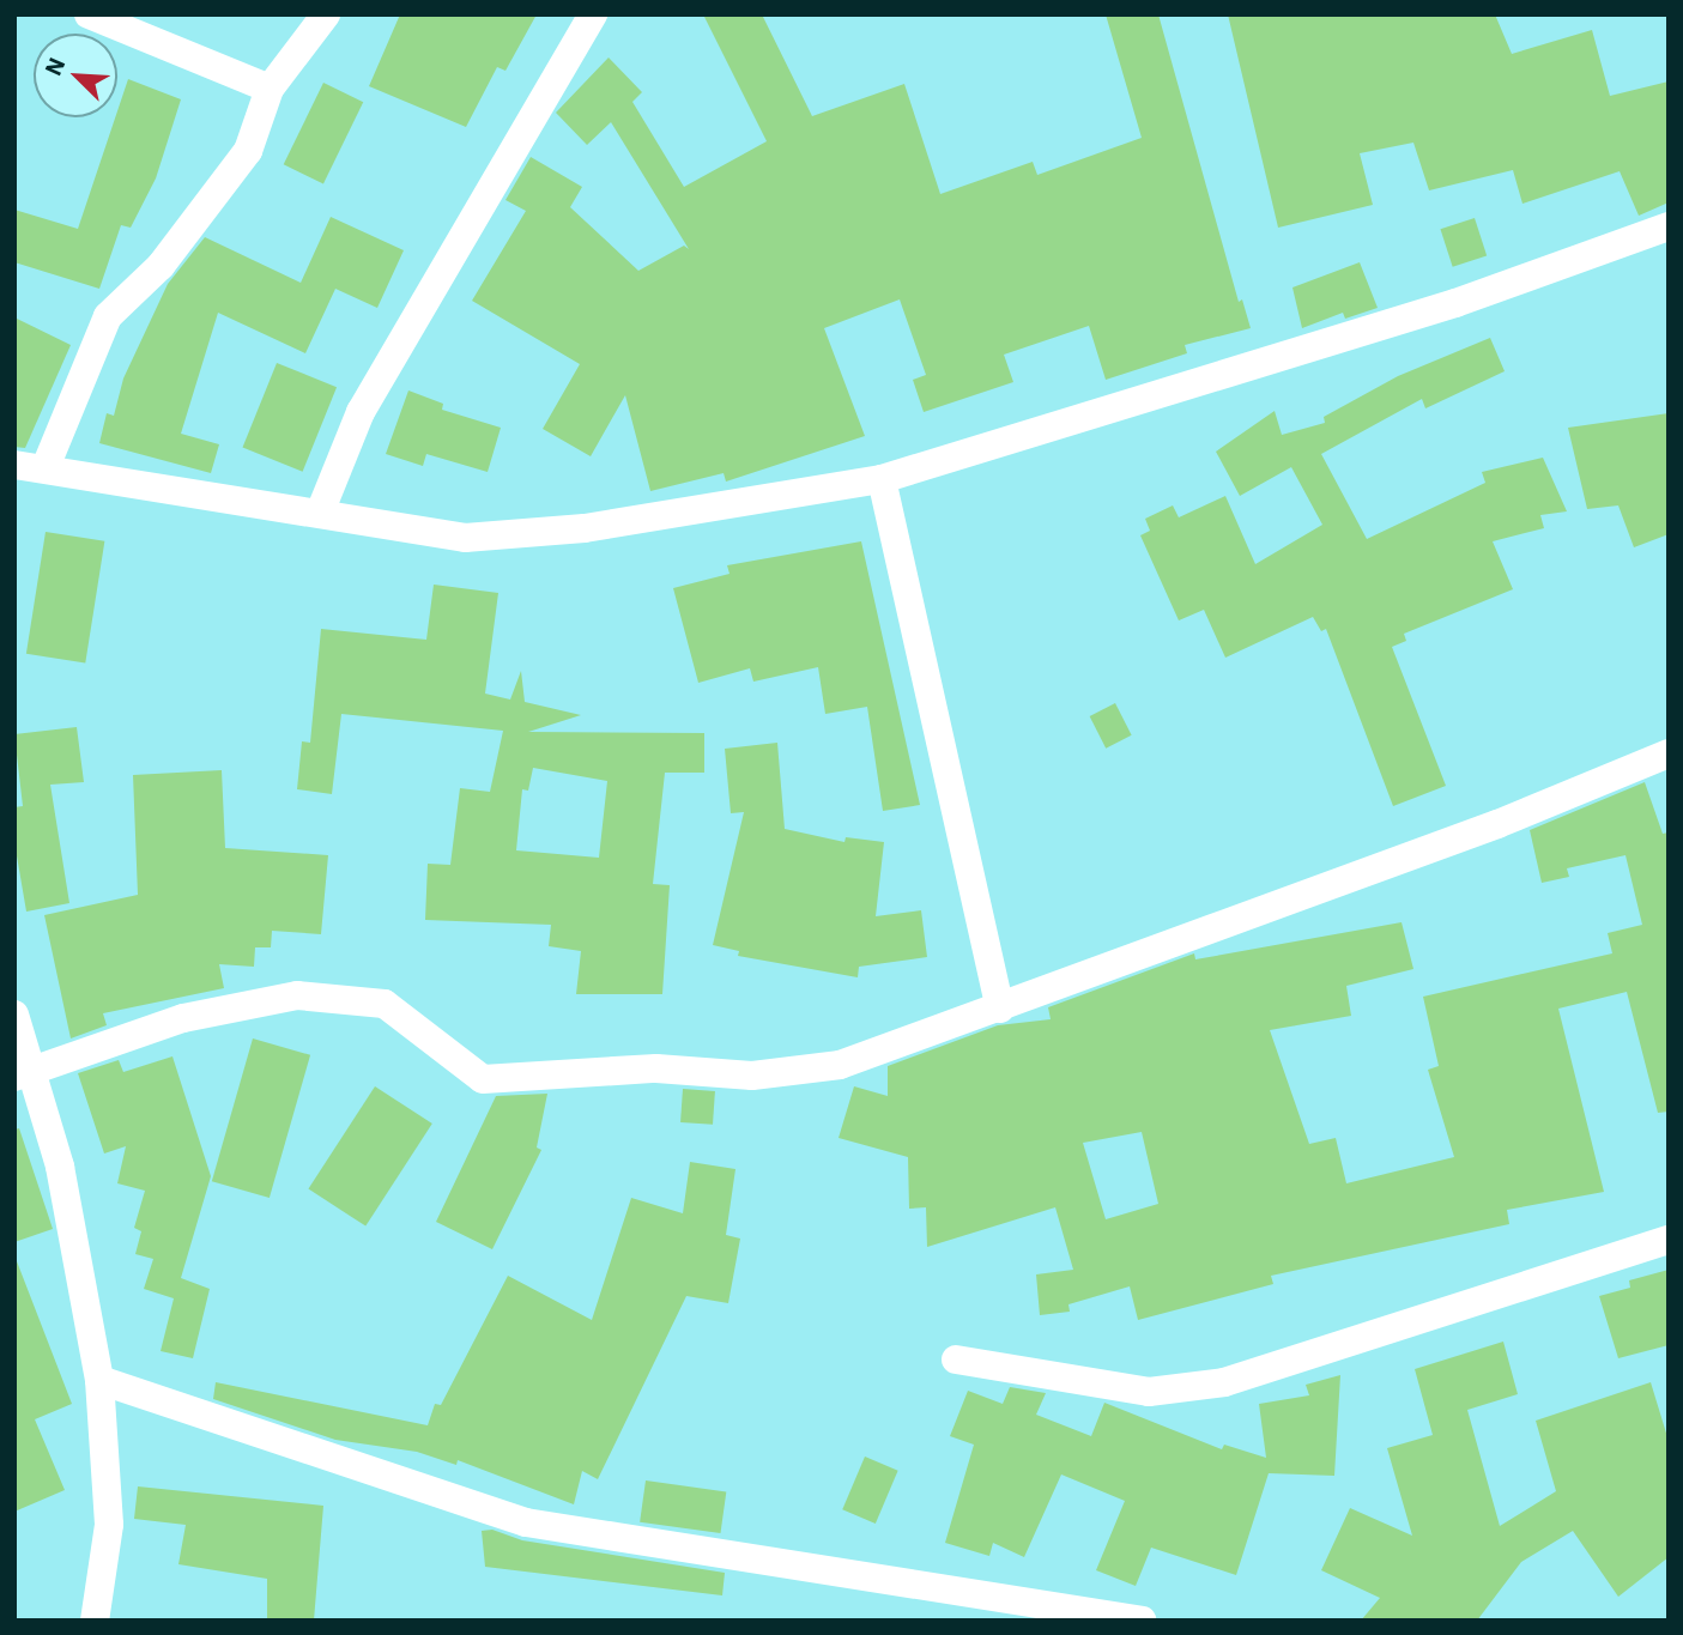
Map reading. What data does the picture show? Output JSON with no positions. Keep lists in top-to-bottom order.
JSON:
{
  "north": "top left"
}
